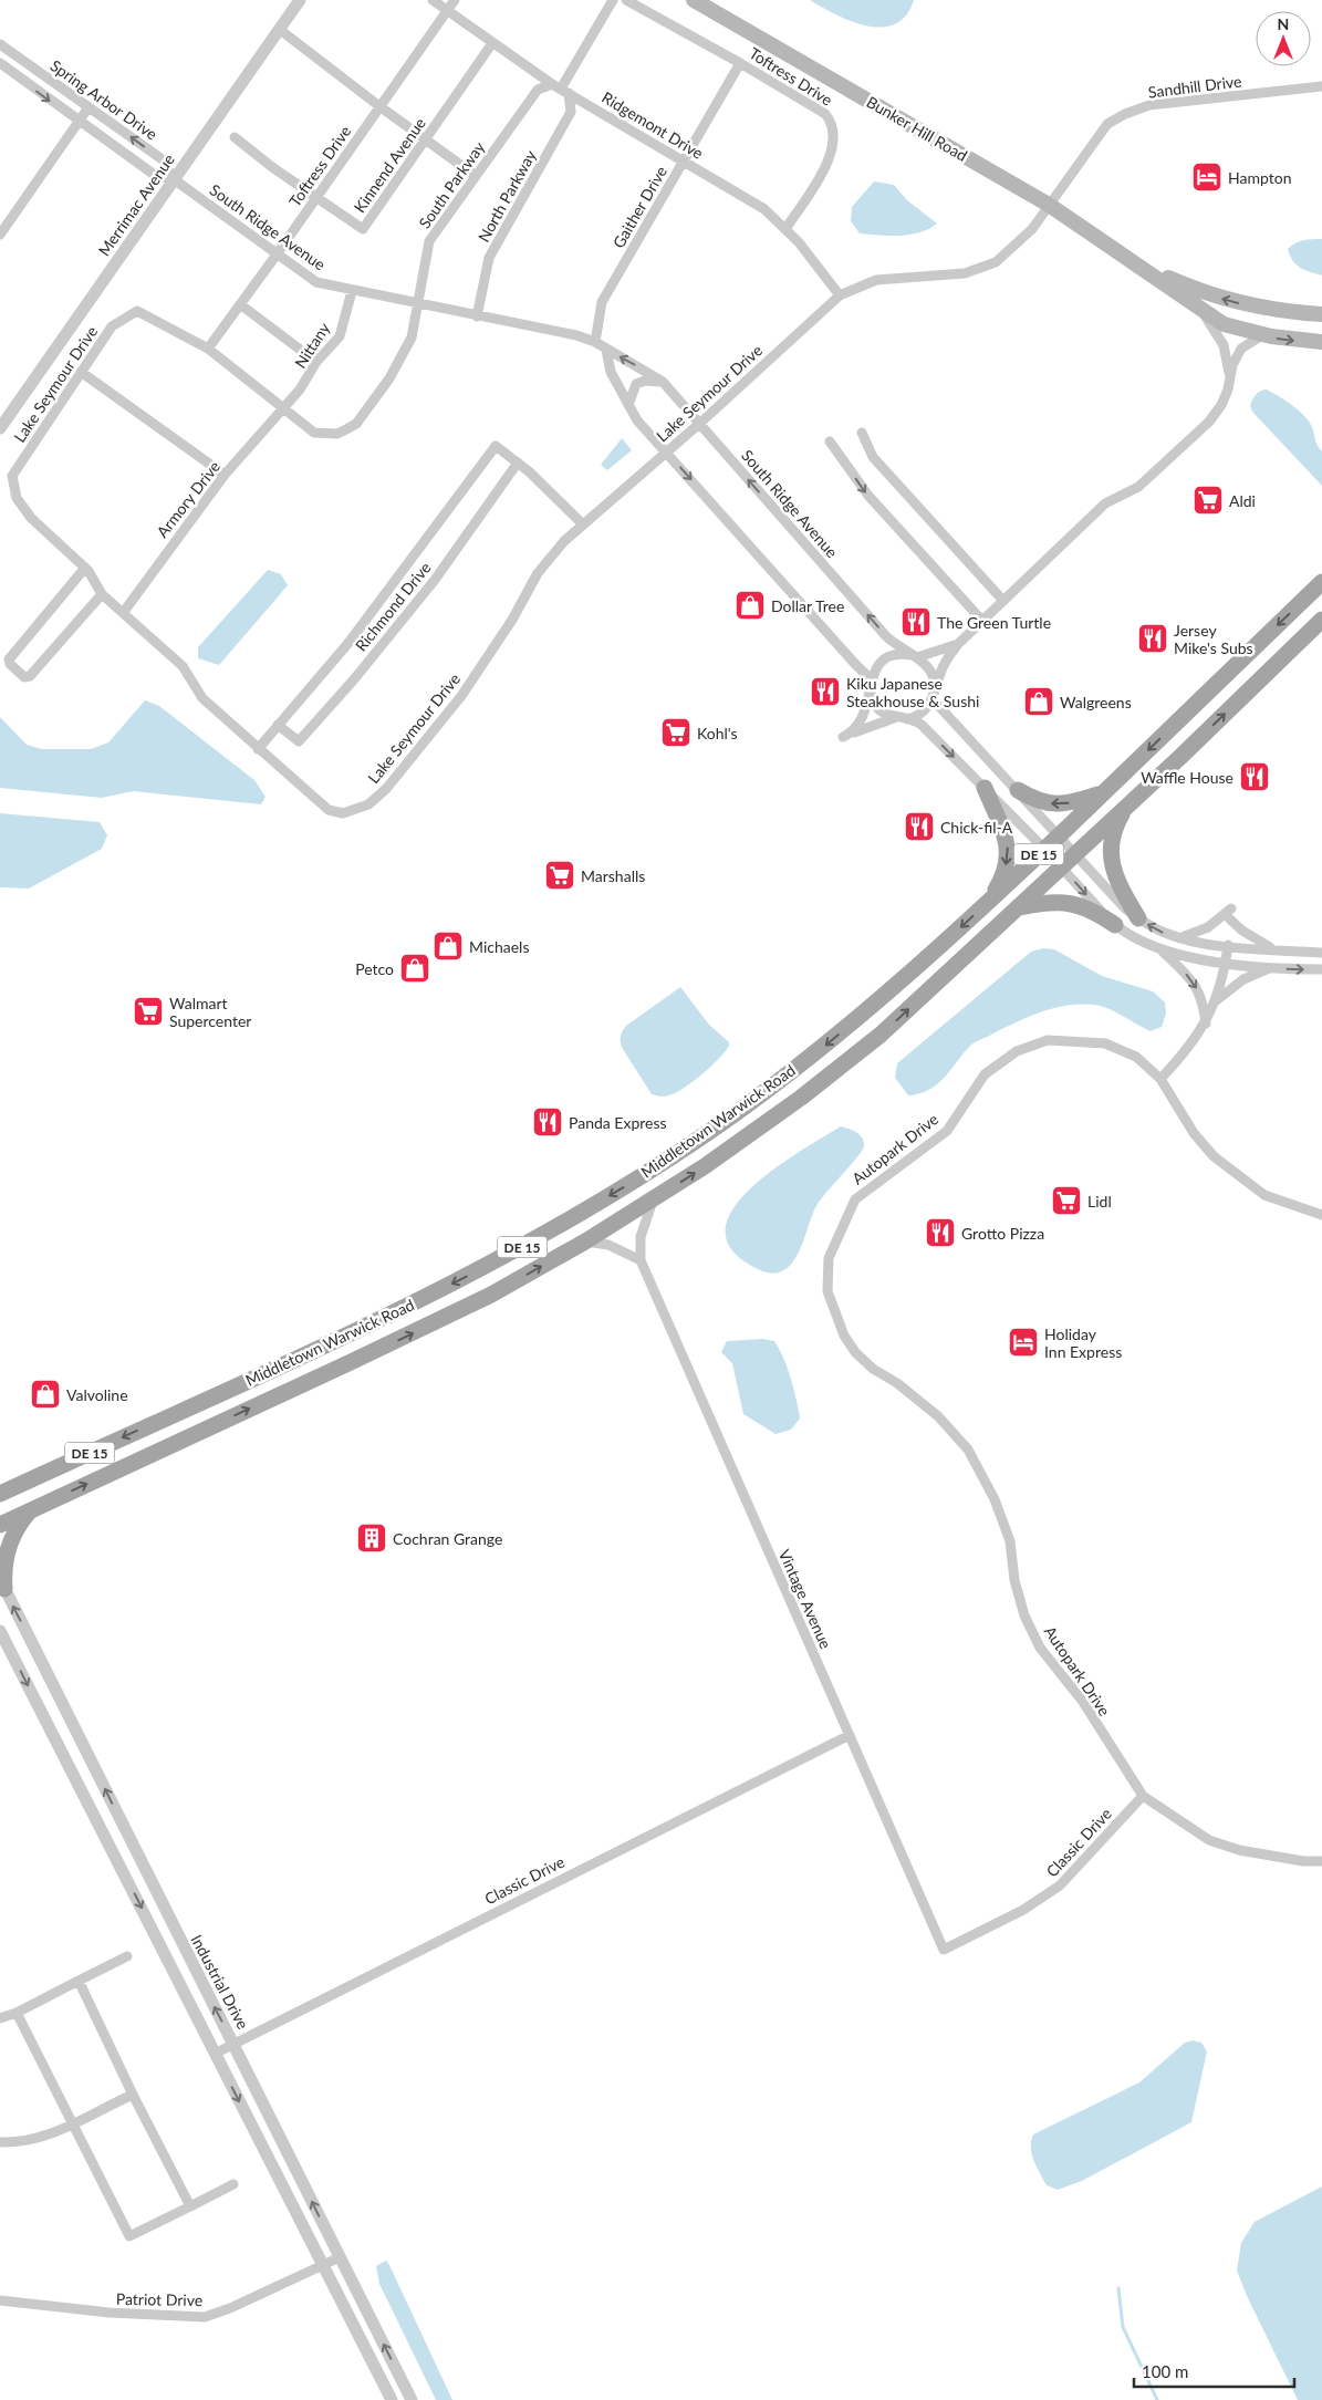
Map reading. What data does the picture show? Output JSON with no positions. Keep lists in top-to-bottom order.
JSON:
{
  "streets": {
    "main road": ["Bunker Hill Road", "DE 15", "Middletown Warwick Road"],
    "street": [
      "Toftress Drive",
      "Sandhill Drive",
      "Spring Arbor Drive",
      "Ridgemont Drive",
      "Kinnend Avenue",
      "South Parkway",
      "North Parkway",
      "Merrimac Avenue",
      "Gaither Drive",
      "South Ridge Avenue",
      "Nittany",
      "Lake Seymour Drive",
      "Armory Drive",
      "Richmond Drive",
      "Autopark Drive",
      "Vintage Avenue",
      "Classic Drive",
      "Industrial Drive",
      "Patriot Drive"
    ]
  },
  "crossings": [
    ["Toftress Drive", "Ridgemont Drive"],
    ["Toftress Drive", "Kinnend Avenue"],
    ["Toftress Drive", "Gaither Drive"],
    ["Toftress Drive", "South Ridge Avenue"],
    ["Toftress Drive", "Lake Seymour Drive"],
    ["Sandhill Drive", "Bunker Hill Road"],
    ["Sandhill Drive", "Lake Seymour Drive"],
    ["Spring Arbor Drive", "Merrimac Avenue"],
    ["Spring Arbor Drive", "South Ridge Avenue"],
    ["Ridgemont Drive", "Kinnend Avenue"],
    ["Ridgemont Drive", "South Parkway"],
    ["Ridgemont Drive", "North Parkway"],
    ["Ridgemont Drive", "Gaither Drive"],
    ["Ridgemont Drive", "Lake Seymour Drive"],
    ["Bunker Hill Road", "Lake Seymour Drive"],
    ["South Parkway", "North Parkway"],
    ["South Parkway", "South Ridge Avenue"],
    ["South Parkway", "Nittany"],
    ["South Parkway", "Lake Seymour Drive"],
    ["South Parkway", "Armory Drive"],
    ["North Parkway", "South Ridge Avenue"],
    ["Merrimac Avenue", "South Ridge Avenue"],
    ["Gaither Drive", "South Ridge Avenue"],
    ["South Ridge Avenue", "Nittany"],
    ["South Ridge Avenue", "Lake Seymour Drive"],
    ["South Ridge Avenue", "Middletown Warwick Road"],
    ["Nittany", "Lake Seymour Drive"],
    ["Nittany", "Armory Drive"],
    ["Lake Seymour Drive", "Armory Drive"],
    ["Lake Seymour Drive", "Richmond Drive"],
    ["Middletown Warwick Road", "Vintage Avenue"],
    ["Autopark Drive", "Classic Drive"],
    ["Vintage Avenue", "Classic Drive"],
    ["Classic Drive", "Industrial Drive"],
    ["Industrial Drive", "Patriot Drive"]
  ],
  "places": {
    "hotel": ["Hampton", "Holiday Inn Express"],
    "supermarket": [
      "Aldi",
      "Kohl's",
      "Marshalls",
      "Walmart Supercenter",
      "Lidl"
    ],
    "shop": [
      "Dollar Tree",
      "Walgreens",
      "Michaels",
      "Petco",
      "Valvoline"
    ],
    "restaurant": [
      "The Green Turtle",
      "Jersey Mike's Subs",
      "Kiku Japanese Steakhouse & Sushi",
      "Waffle House",
      "Chick-fil-A",
      "Panda Express",
      "Grotto Pizza"
    ],
    "building": ["Cochran Grange"]
  },
  "scale_bar": "100 m",
  "north": "top"
}
